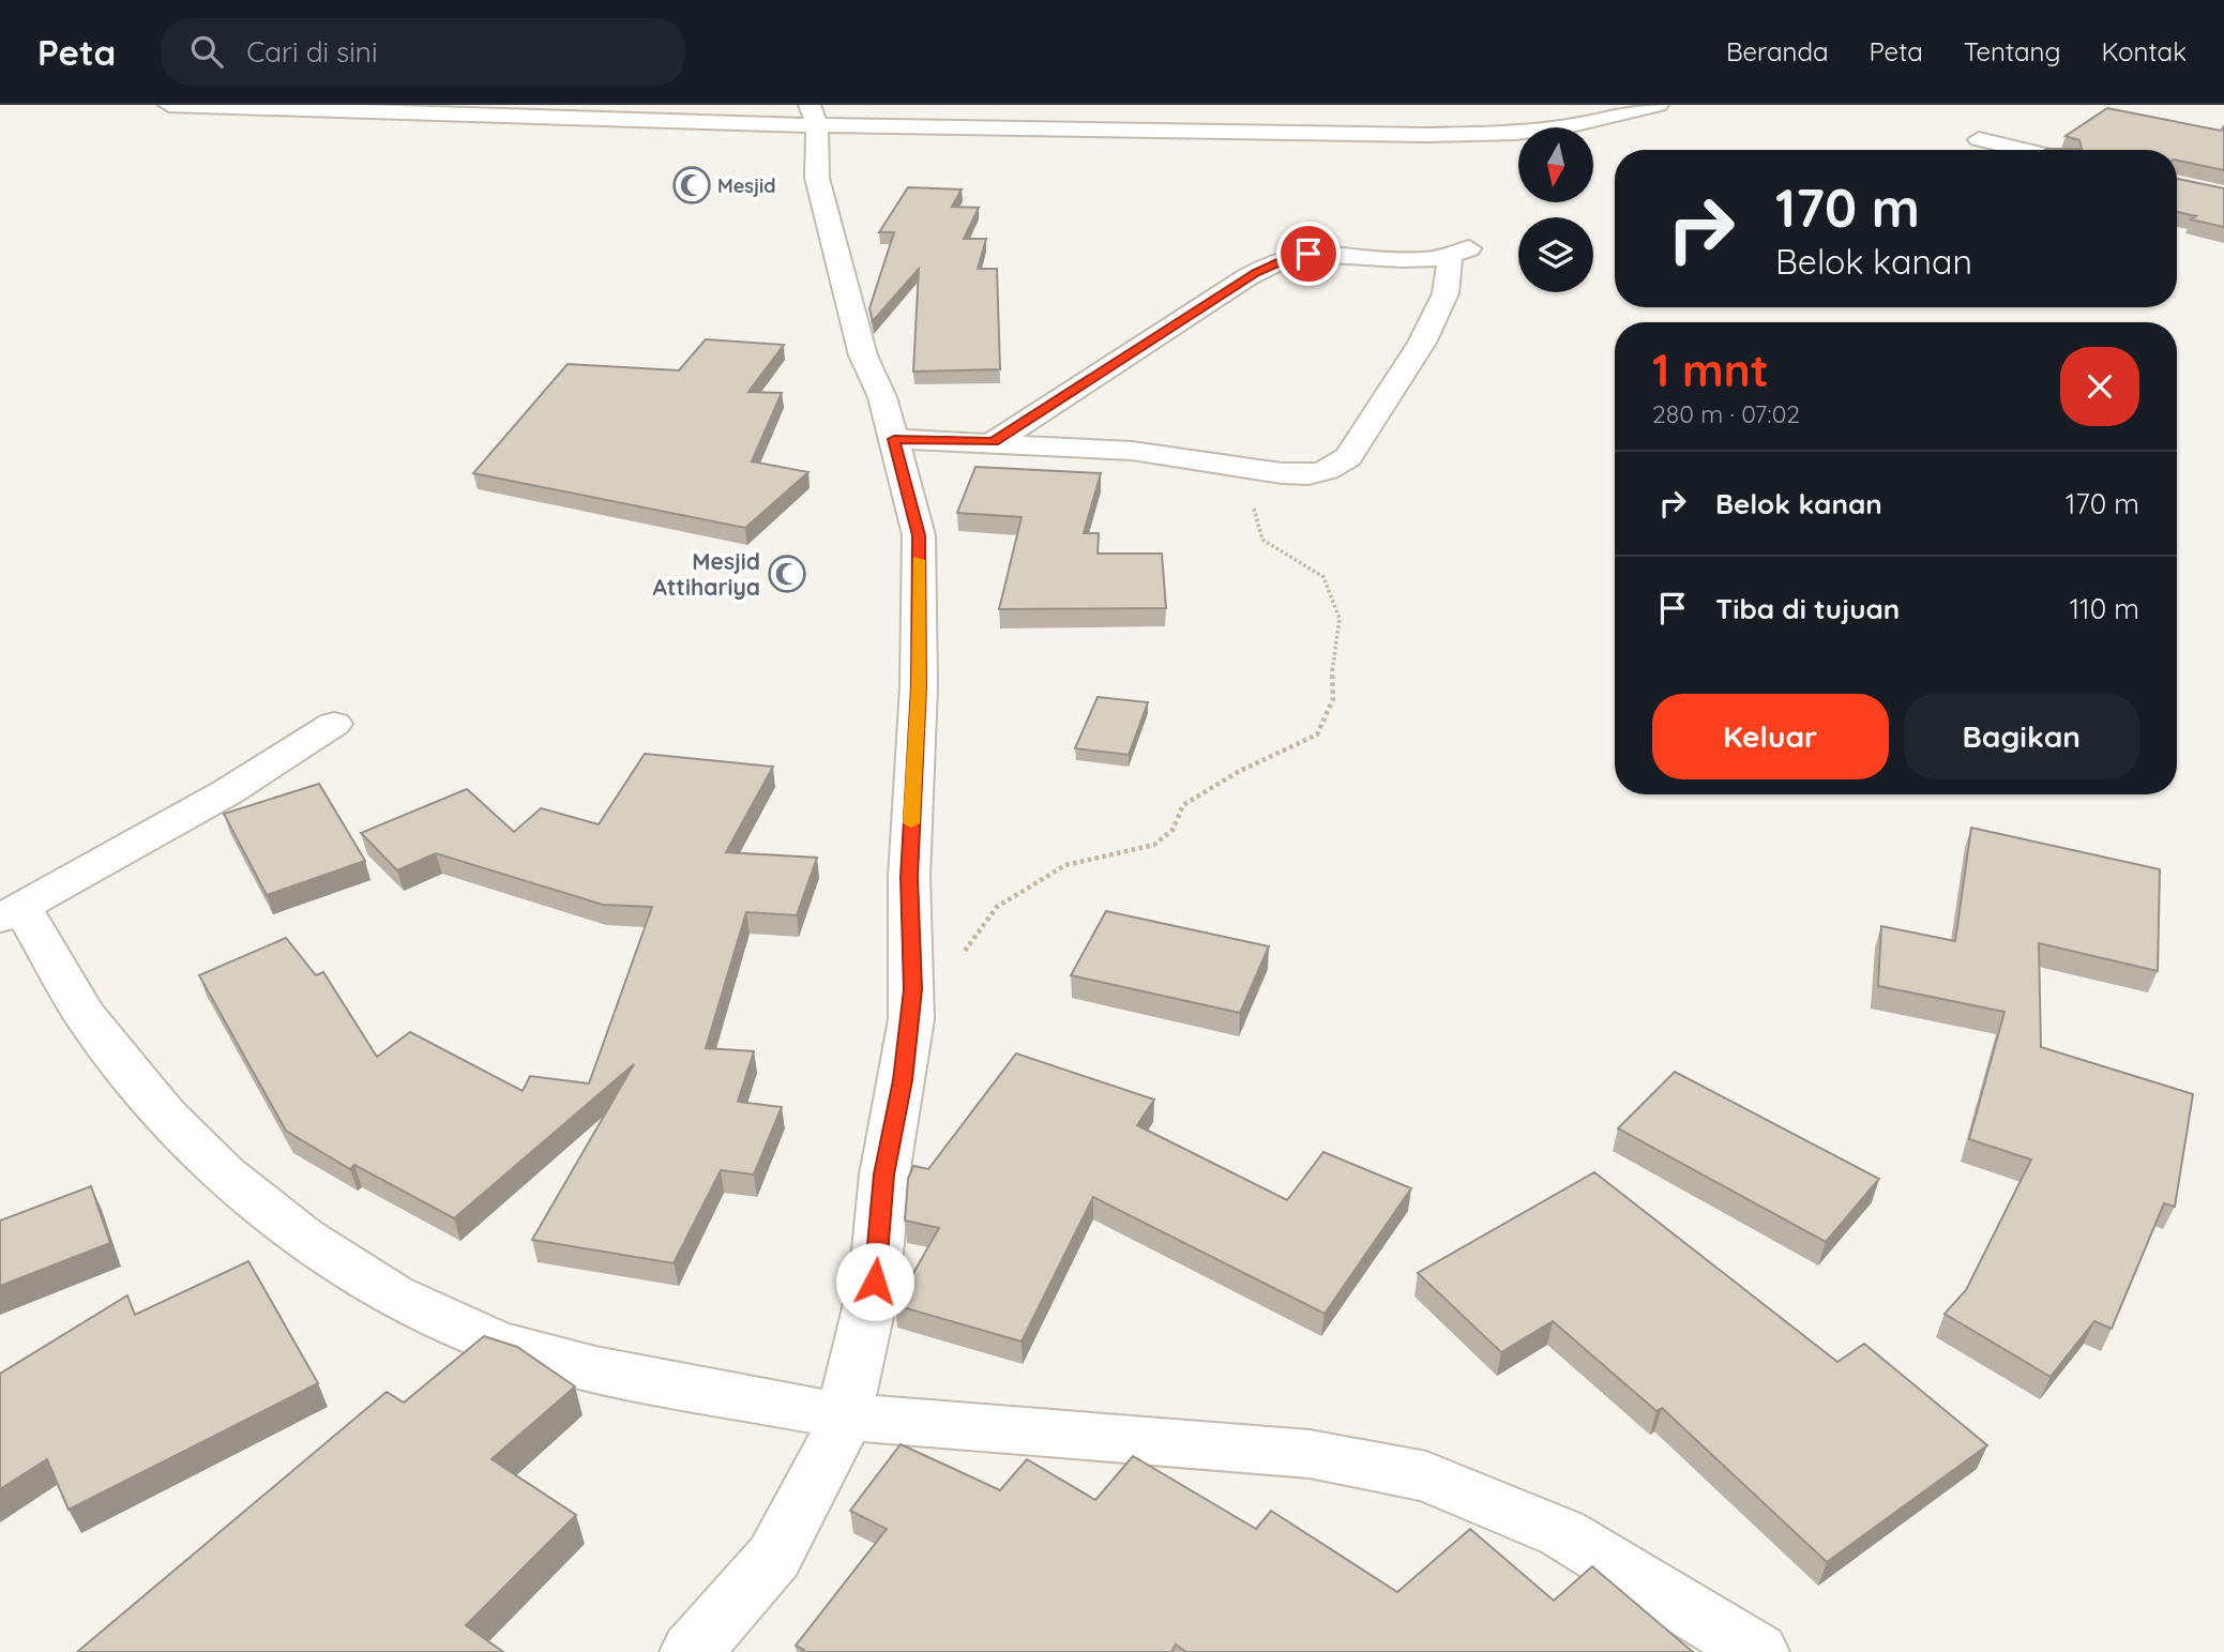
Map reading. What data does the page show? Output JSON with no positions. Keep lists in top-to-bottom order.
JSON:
{
  "places": {
    "mosque": ["Mesjid", "Mesjid Attihariya"]
  },
  "north": "bottom",
  "page": {
    "header": "Peta",
    "search": "Cari di sini",
    "nav": [
      "Beranda",
      "Peta",
      "Tentang",
      "Kontak"
    ],
    "turn": ["170 m", "Belok kanan"],
    "heading": ["1 mnt", "280 m · 07:02"],
    "list": [
      {
        "name": "Belok kanan",
        "value": "170 m"
      },
      {
        "name": "Tiba di tujuan",
        "value": "110 m"
      }
    ],
    "buttons": ["Keluar", "Bagikan"]
  }
}
